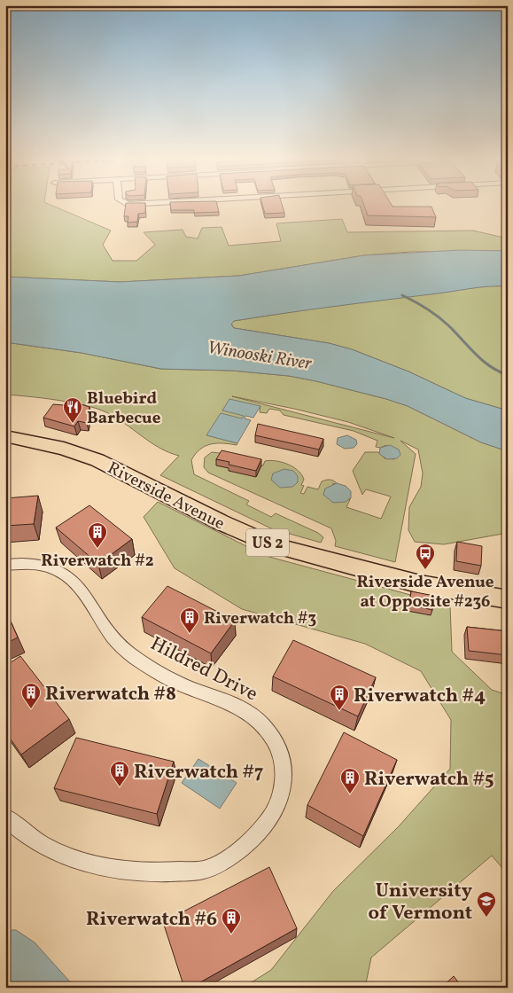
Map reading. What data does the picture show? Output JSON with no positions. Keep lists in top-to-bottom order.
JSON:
{
  "streets": {
    "main road": ["Riverside Avenue", "US 2"],
    "street": ["Hildred Drive"]
  },
  "water": ["Winooski River"],
  "places": {
    "restaurant": ["Bluebird Barbecue"],
    "building": [
      "Riverwatch #2",
      "Riverwatch #3",
      "Riverwatch #8",
      "Riverwatch #4",
      "Riverwatch #7",
      "Riverwatch #5",
      "Riverwatch #6"
    ],
    "bus stop": ["Riverside Avenue at Opposite #236"],
    "school or university": ["University of Vermont"]
  }
}
